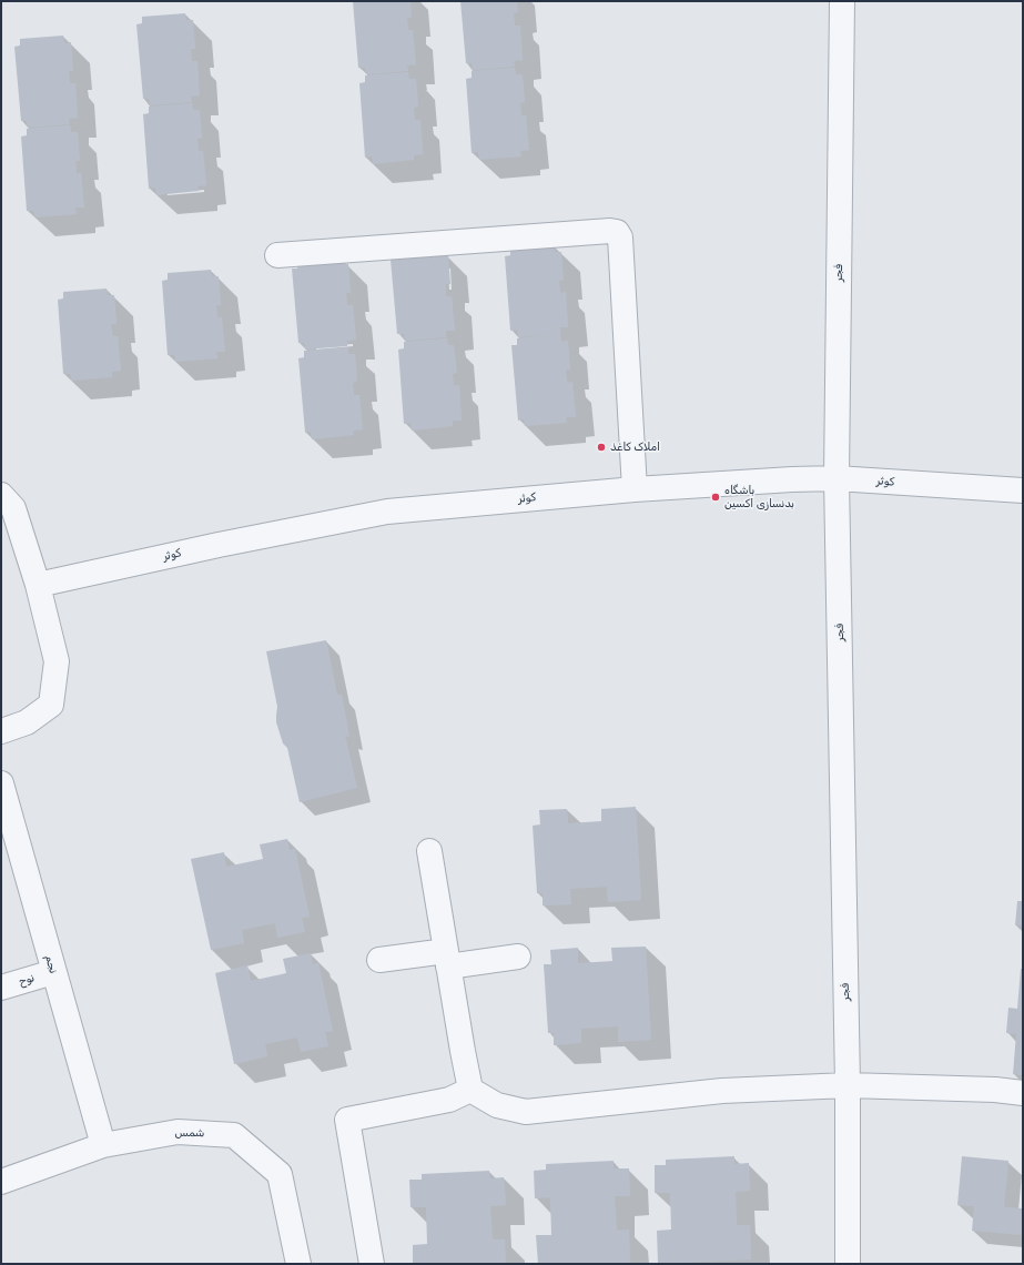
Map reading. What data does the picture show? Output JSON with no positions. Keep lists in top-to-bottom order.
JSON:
{
  "streets": {
    "street": [
      "فجر",
      "کوثر",
      "نجم",
      "نوح",
      "شمس"
    ]
  },
  "crossings": [
    ["فجر", "کوثر"],
    ["نجم", "نوح"],
    ["نجم", "شمس"]
  ],
  "places": ["املاک کاغذ", "باشگاه بدنسازی اکسین"]
}
